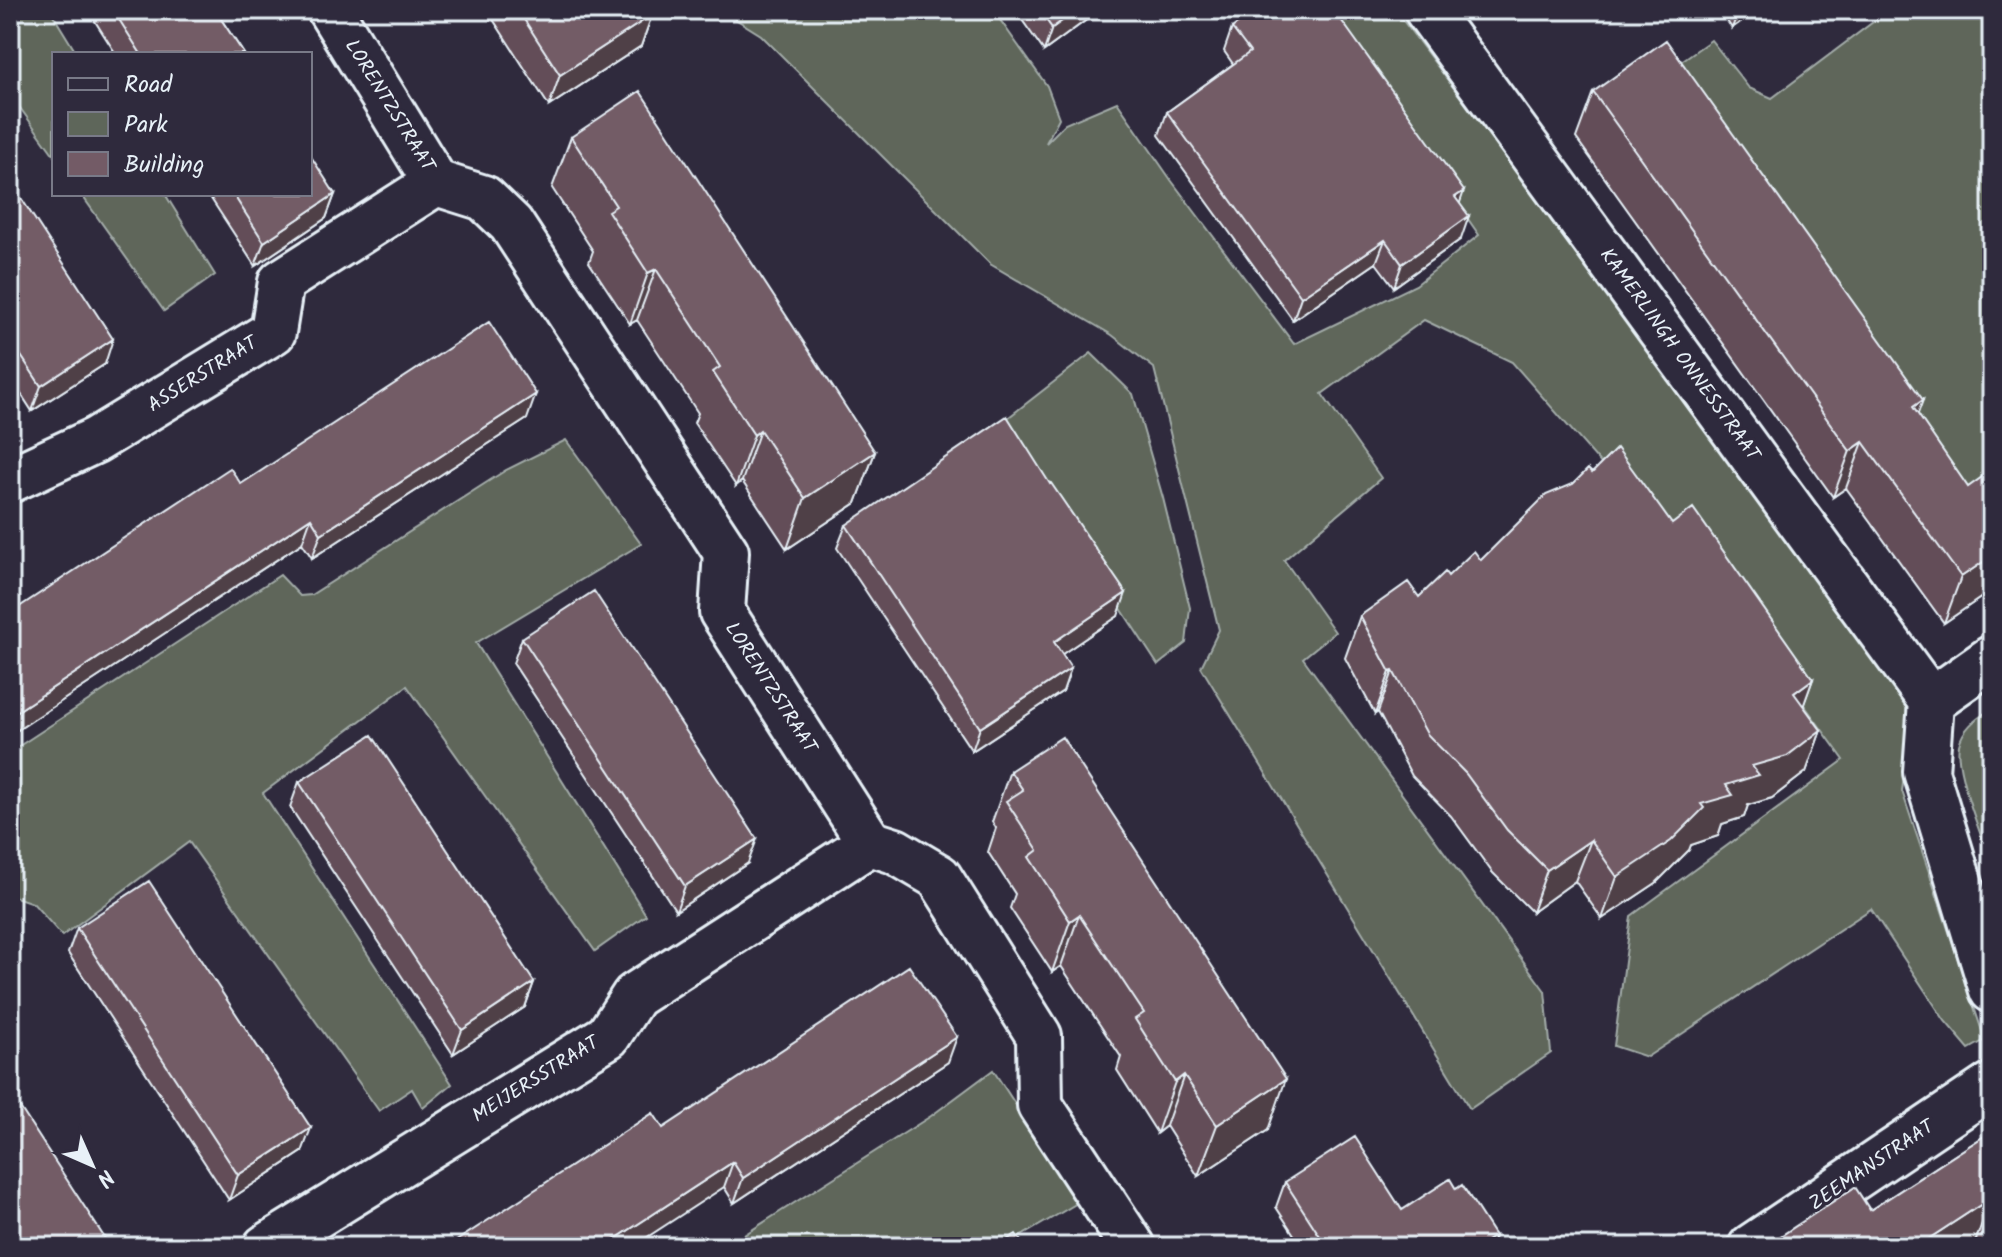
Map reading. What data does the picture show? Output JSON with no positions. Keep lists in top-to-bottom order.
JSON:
{
  "streets": {
    "street": [
      "LORENTZSTRAAT",
      "KAMERLINGH ONNESSTRAAT",
      "ASSERSTRAAT",
      "MEIJERSSTRAAT",
      "ZEEMANSTRAAT"
    ]
  },
  "crossings": [
    ["LORENTZSTRAAT", "ASSERSTRAAT"],
    ["LORENTZSTRAAT", "MEIJERSSTRAAT"]
  ],
  "legend": ["Road", "Park", "Building"],
  "north": "bottom right"
}
